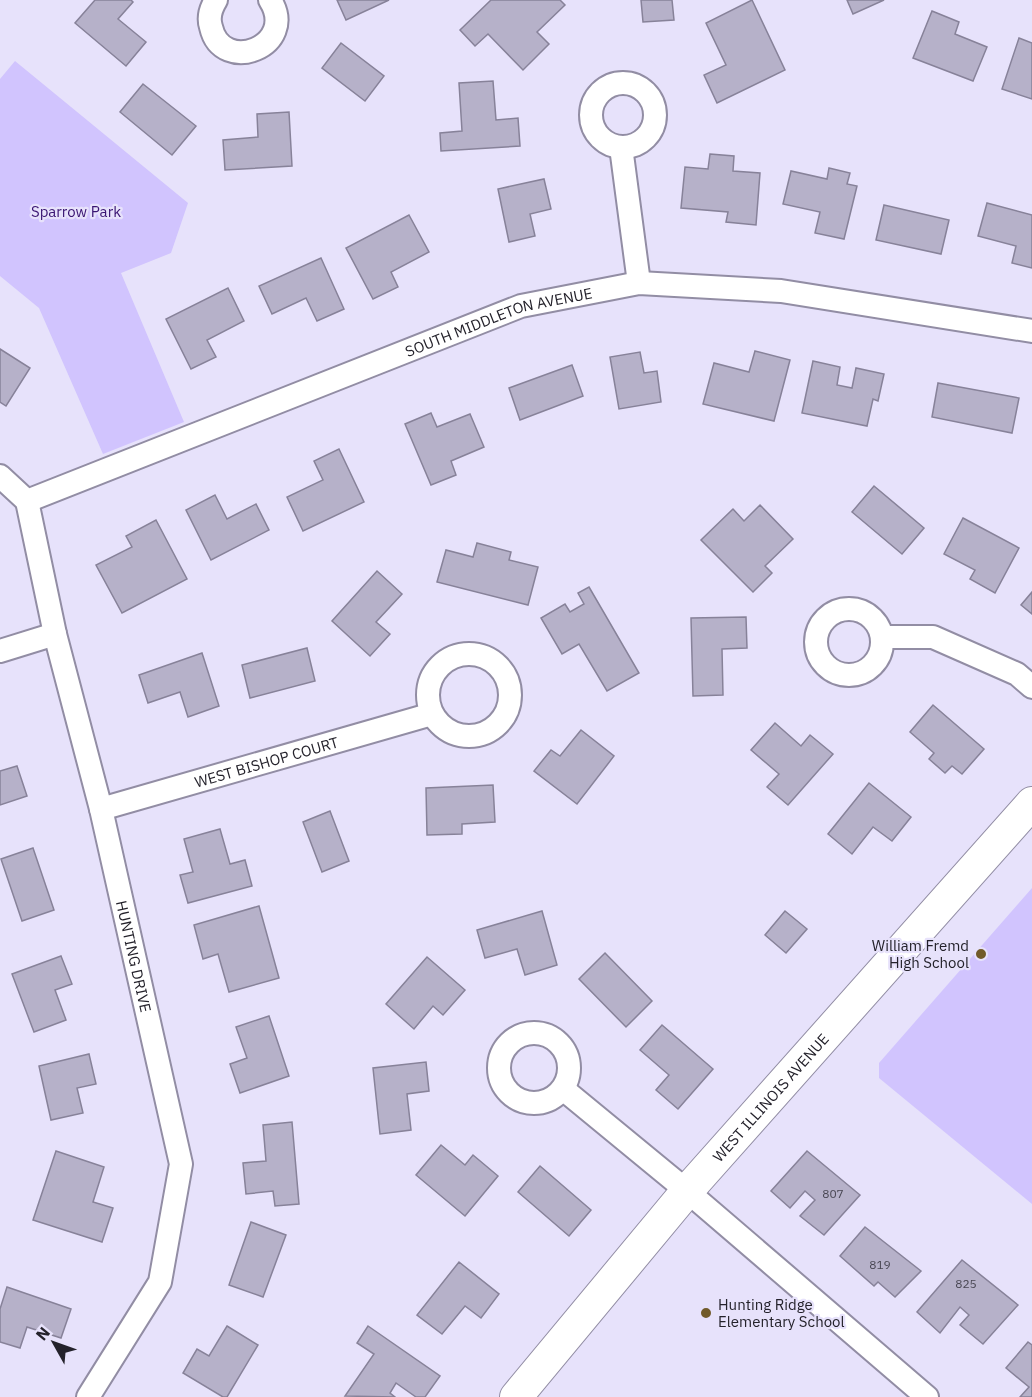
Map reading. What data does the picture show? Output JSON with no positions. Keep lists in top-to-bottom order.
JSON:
{
  "streets": {
    "main road": ["WEST ILLINOIS AVENUE"],
    "street": ["SOUTH MIDDLETON AVENUE", "WEST BISHOP COURT", "HUNTING DRIVE"]
  },
  "crossings": [
    ["SOUTH MIDDLETON AVENUE", "HUNTING DRIVE"],
    ["WEST BISHOP COURT", "HUNTING DRIVE"]
  ],
  "parks": ["Sparrow Park"],
  "places": ["William Fremd High School", "Hunting Ridge Elementary School"],
  "house_numbers": ["807", "819", "825"],
  "north": "top left"
}
